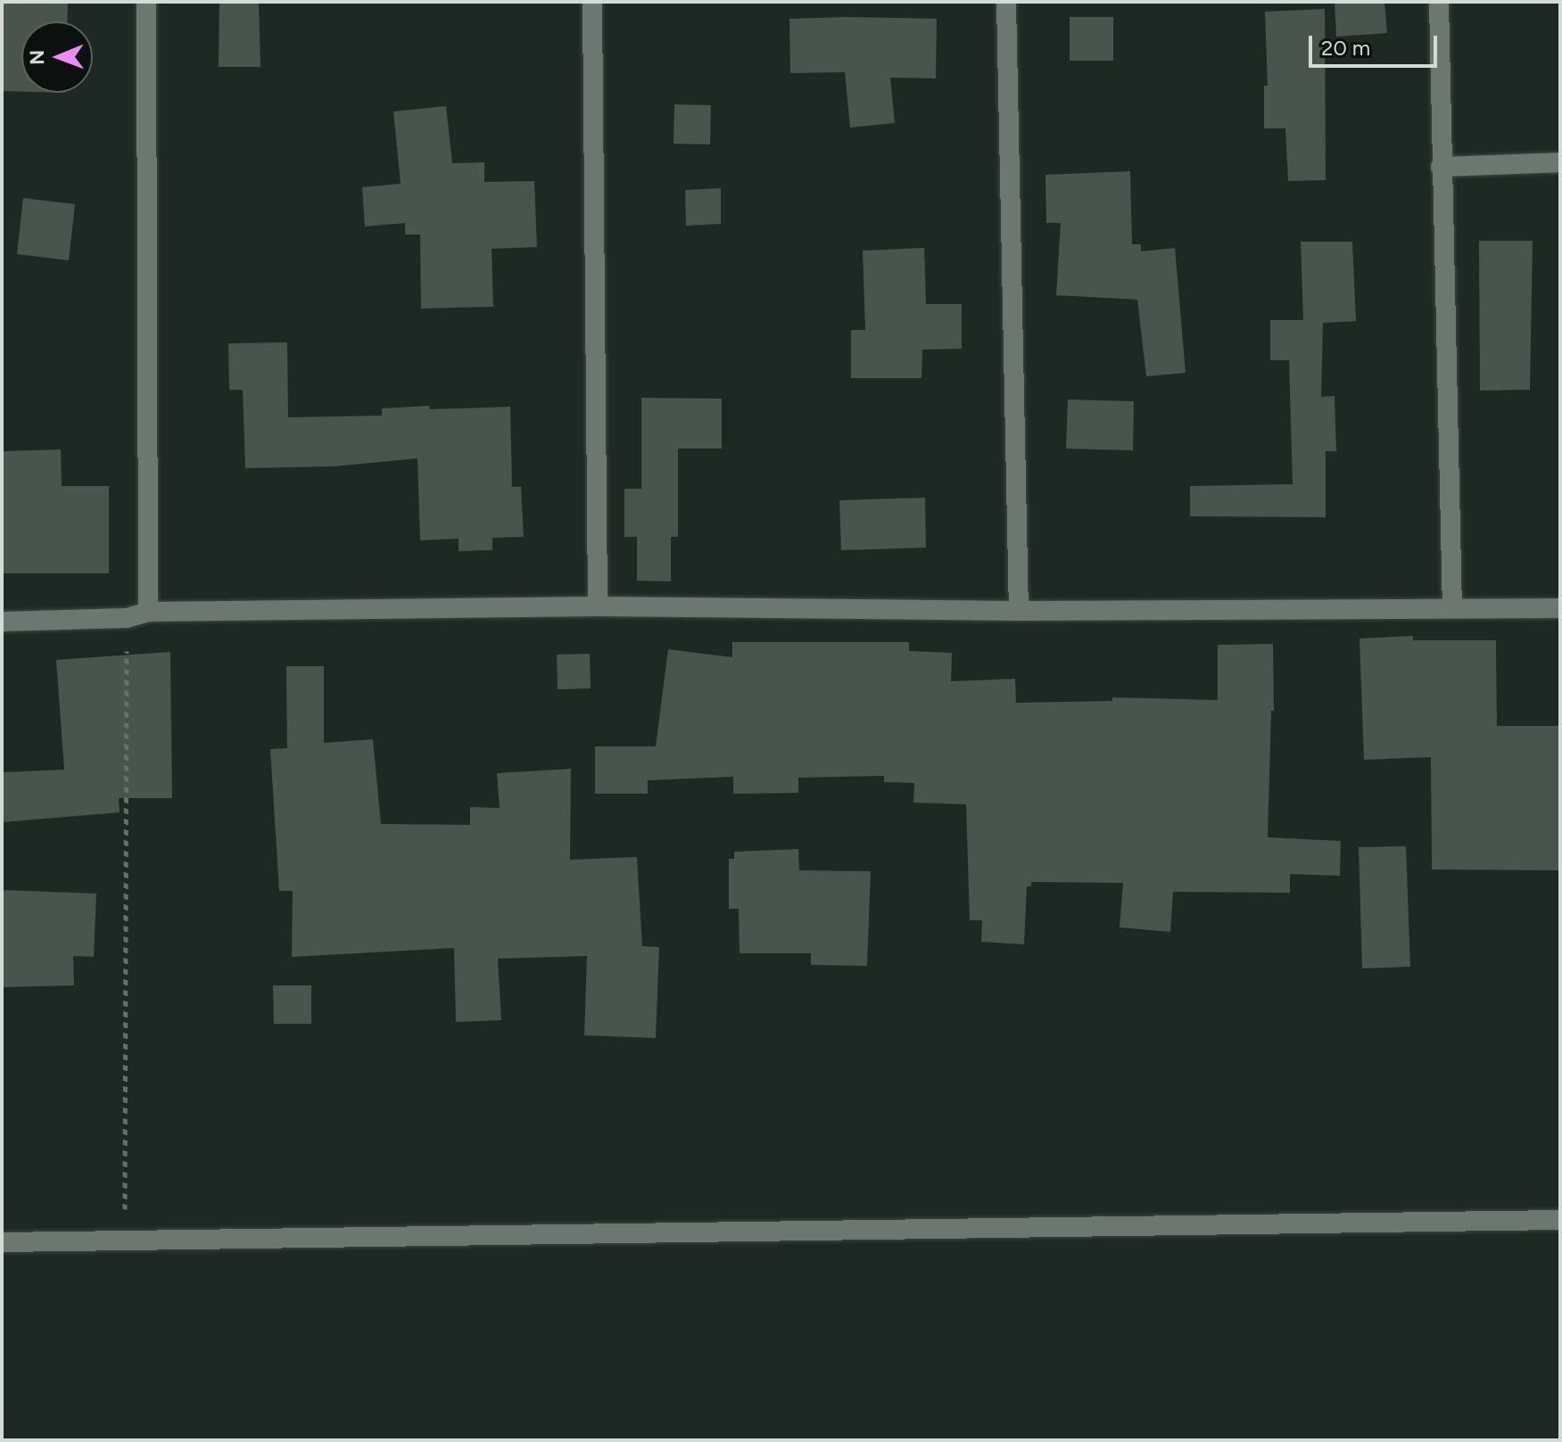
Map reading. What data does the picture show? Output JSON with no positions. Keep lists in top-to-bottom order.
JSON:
{
  "scale_bar": "20 m",
  "north": "left"
}
